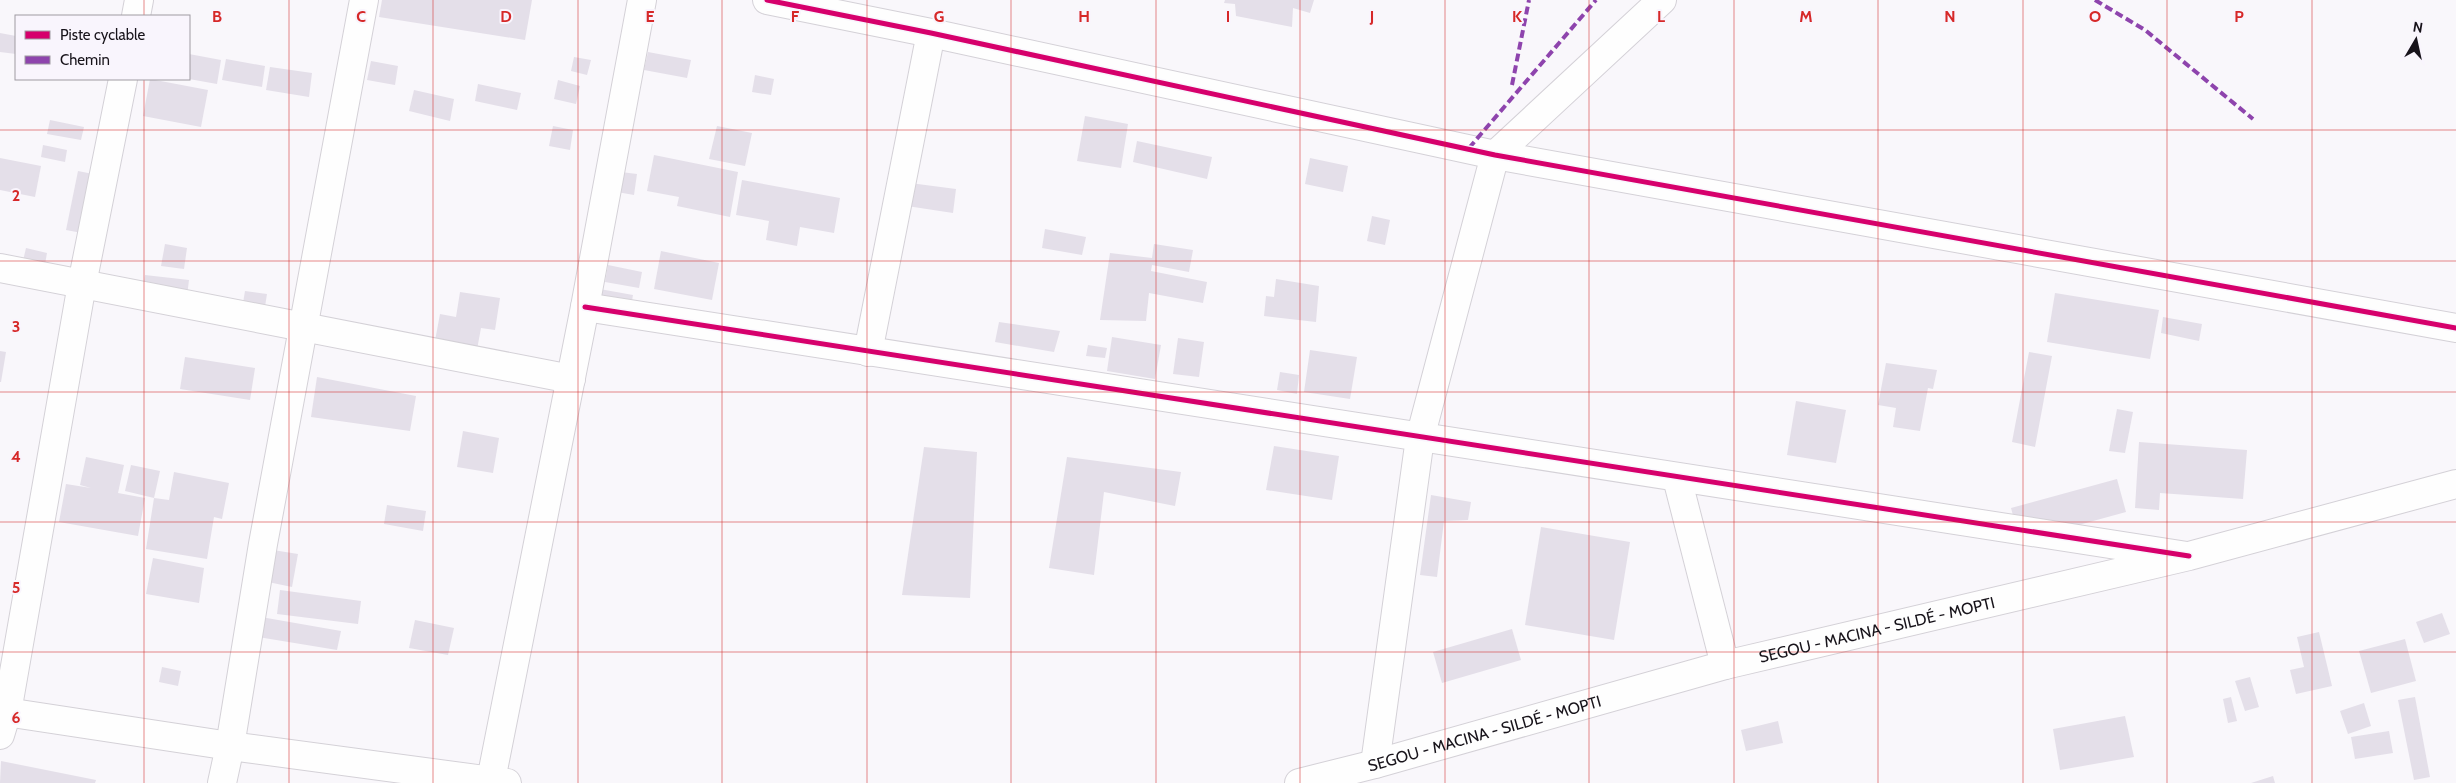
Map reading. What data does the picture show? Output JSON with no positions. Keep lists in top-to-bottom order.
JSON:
{
  "streets": {
    "street": ["SEGOU - MACINA - SILDÉ - MOPTI"]
  },
  "legend": ["Piste cyclable", "Chemin"],
  "north": "top",
  "grid": {
    "columns": [
      "B",
      "C",
      "D",
      "E",
      "F",
      "G",
      "H",
      "I",
      "J",
      "K",
      "L",
      "M",
      "N",
      "O",
      "P"
    ],
    "rows": [
      "2",
      "3",
      "4",
      "5",
      "6"
    ]
  }
}
